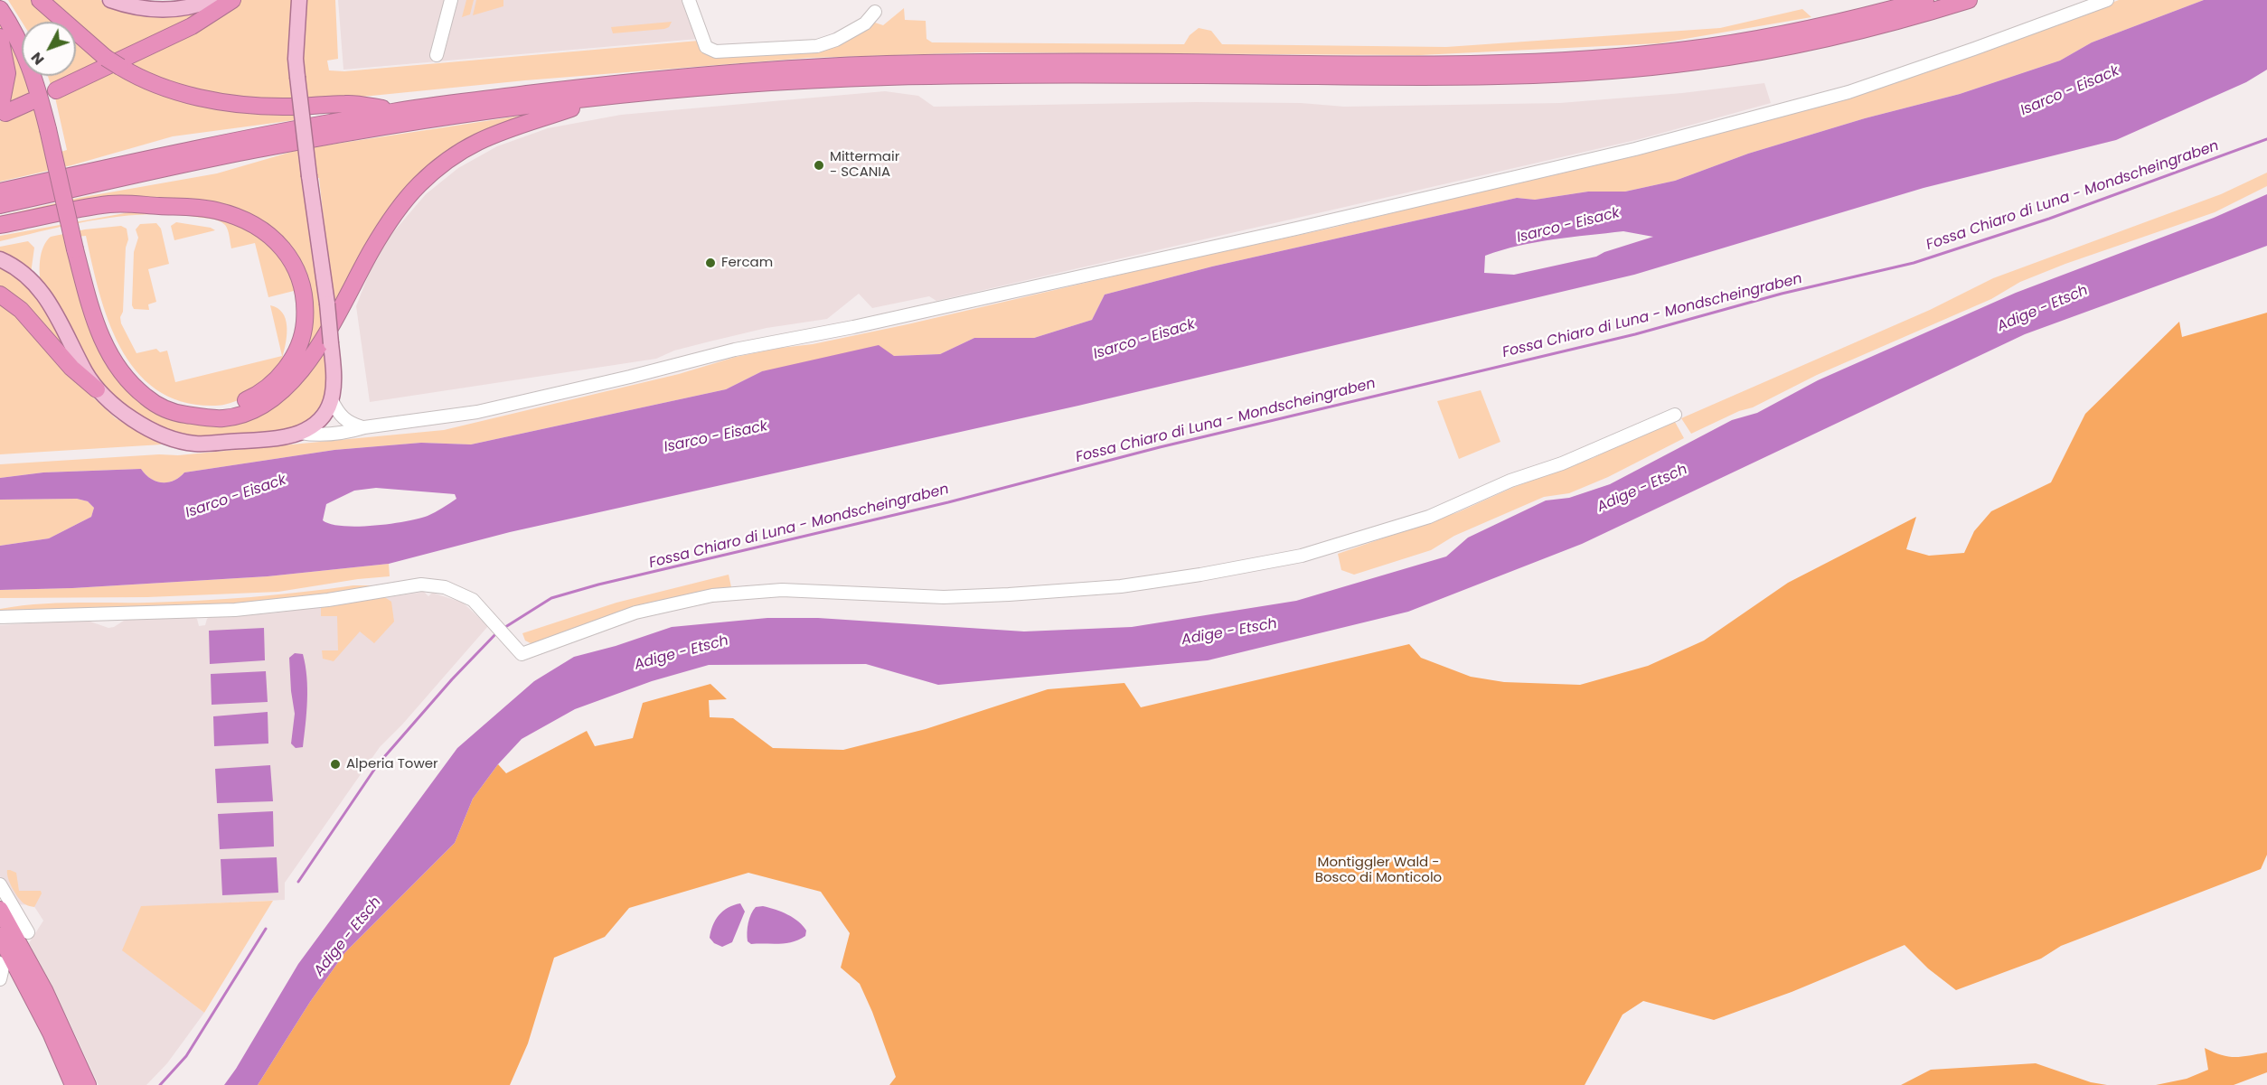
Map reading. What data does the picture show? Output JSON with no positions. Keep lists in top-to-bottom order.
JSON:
{
  "water": ["Isarco - Eisack", "Fossa Chiaro di Luna - Mondscheingraben", "Adige - Etsch"],
  "parks": ["Montiggler Wald - Bosco di Monticolo"],
  "places": ["Mittermair - SCANIA", "Fercam", "Alperia Tower"],
  "north": "bottom left"
}
